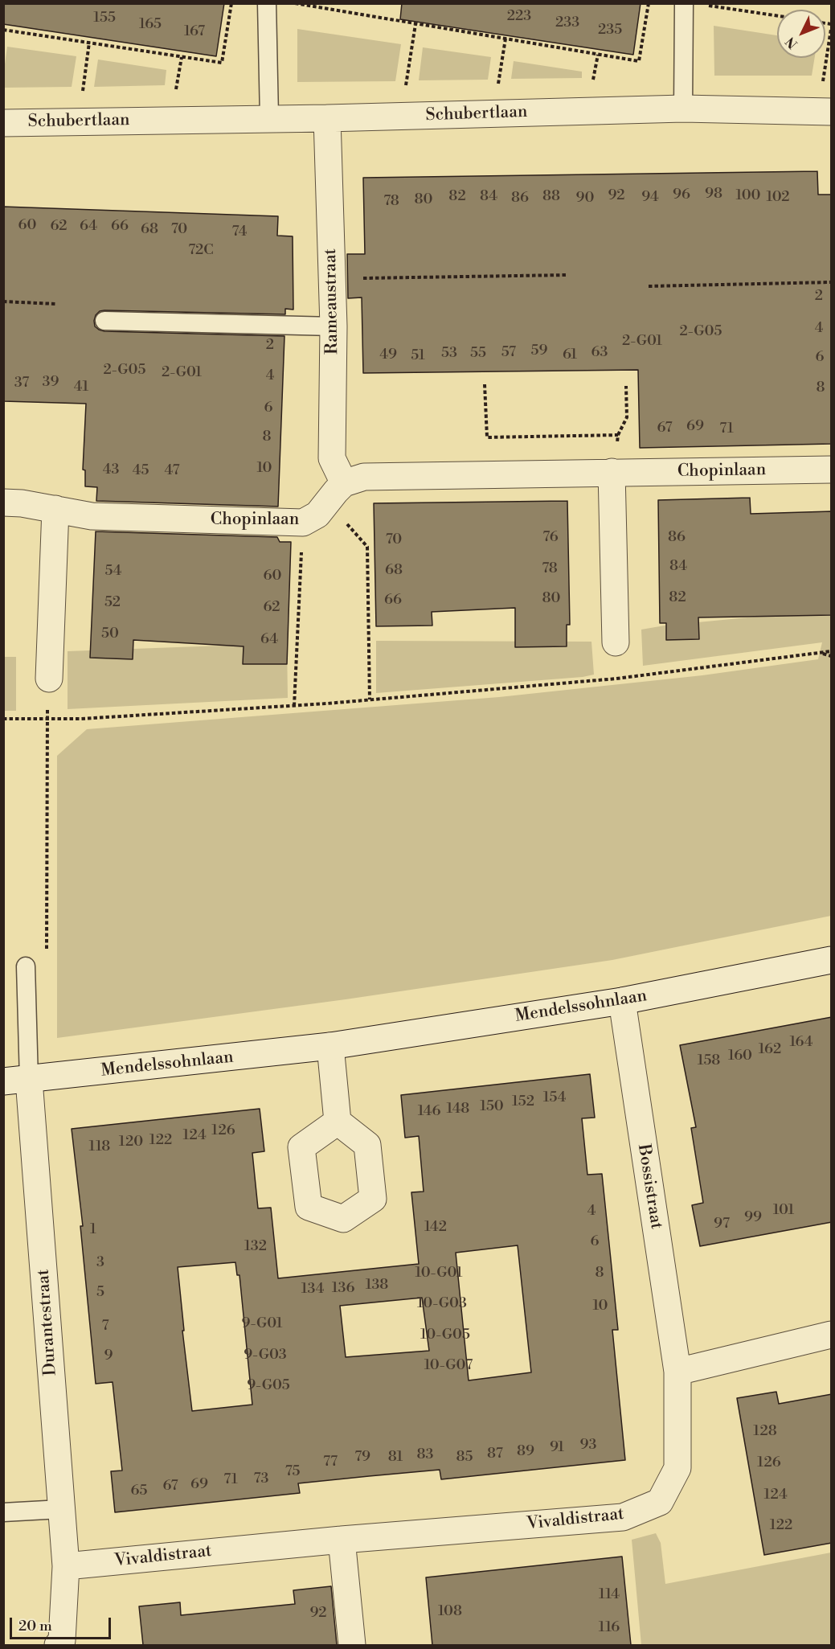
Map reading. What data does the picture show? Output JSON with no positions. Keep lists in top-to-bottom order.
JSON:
{
  "streets": {
    "street": [
      "Schubertlaan",
      "Rameaustraat",
      "Chopinlaan",
      "Mendelssohnlaan",
      "Bossistraat",
      "Durantestraat",
      "Vivaldistraat"
    ]
  },
  "crossings": [
    ["Schubertlaan", "Rameaustraat"],
    ["Rameaustraat", "Chopinlaan"],
    ["Mendelssohnlaan", "Bossistraat"],
    ["Mendelssohnlaan", "Durantestraat"],
    ["Bossistraat", "Vivaldistraat"],
    ["Durantestraat", "Vivaldistraat"]
  ],
  "house_numbers": [
    "223",
    "155",
    "233",
    "165",
    "235",
    "167",
    "98",
    "96",
    "92",
    "100",
    "82",
    "84",
    "88",
    "94",
    "102",
    "86",
    "90",
    "80",
    "78",
    "60",
    "62",
    "64",
    "66",
    "68",
    "70",
    "74",
    "72C",
    "2",
    "4",
    "2-G05",
    "2-G01",
    "2",
    "59",
    "57",
    "63",
    "53",
    "55",
    "49",
    "61",
    "51",
    "6",
    "2-G05",
    "2-G01",
    "4",
    "39",
    "37",
    "41",
    "8",
    "6",
    "69",
    "67",
    "71",
    "8",
    "10",
    "43",
    "45",
    "47",
    "76",
    "86",
    "70",
    "84",
    "78",
    "68",
    "54",
    "60",
    "82",
    "80",
    "66",
    "52",
    "62",
    "50",
    "64",
    "164",
    "162",
    "160",
    "158",
    "154",
    "152",
    "150",
    "148",
    "146",
    "126",
    "124",
    "122",
    "120",
    "118",
    "101",
    "4",
    "99",
    "97",
    "142",
    "1",
    "6",
    "132",
    "3",
    "10-G01",
    "8",
    "138",
    "136",
    "134",
    "5",
    "10-G03",
    "10",
    "9-G01",
    "7",
    "10-G05",
    "9-G03",
    "9",
    "10-G07",
    "9-G05",
    "128",
    "93",
    "91",
    "89",
    "87",
    "83",
    "79",
    "81",
    "85",
    "77",
    "126",
    "75",
    "73",
    "71",
    "69",
    "67",
    "65",
    "124",
    "122",
    "114",
    "108",
    "92",
    "116"
  ],
  "scale_bar": "20 m",
  "north": "bottom left"
}
